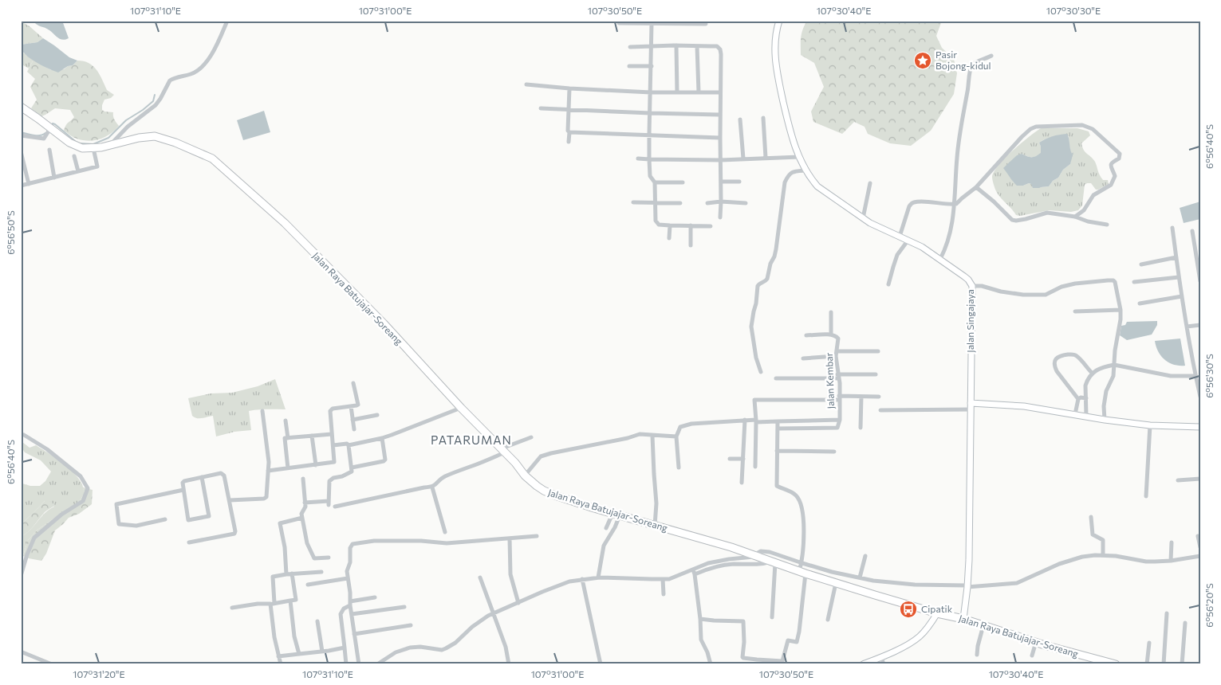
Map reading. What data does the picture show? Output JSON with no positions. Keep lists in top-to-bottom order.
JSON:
{
  "streets": {
    "highway": ["Jalan Raya Batujajar-Soreang"],
    "street": ["Jalan Singajaya", "Jalan Kembar"]
  },
  "crossings": [
    ["Jalan Raya Batujajar-Soreang", "Jalan Singajaya"]
  ],
  "districts": ["PATARUMAN"],
  "places": {
    "place": ["Pasir Bojong-kidul"],
    "bus stop": ["Cipatik"]
  },
  "coordinates": [
    "107°31'10\"E",
    "107°31'00\"E",
    "107°30'50\"E",
    "107°30'40\"E",
    "107°30'30\"E",
    "6°56'40\"S",
    "6°56'50\"S",
    "6°56'30\"S",
    "6°56'20\"S",
    "107°31'20\"E"
  ]
}
